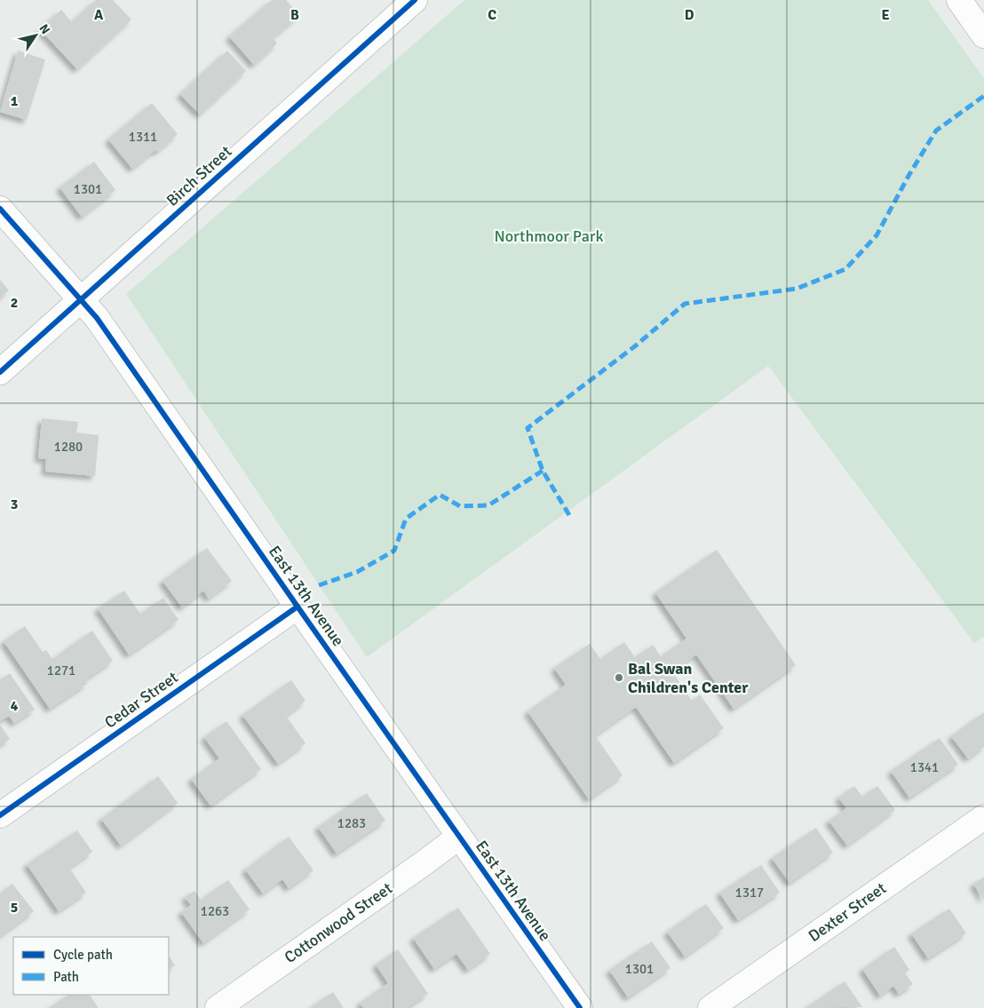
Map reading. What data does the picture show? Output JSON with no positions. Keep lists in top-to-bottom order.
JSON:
{
  "streets": {
    "street": [
      "Birch Street",
      "East 13th Avenue",
      "Cedar Street",
      "Dexter Street",
      "Cottonwood Street"
    ]
  },
  "crossings": [
    ["Birch Street", "East 13th Avenue"],
    ["East 13th Avenue", "Cedar Street"],
    ["East 13th Avenue", "Cottonwood Street"]
  ],
  "parks": ["Northmoor Park"],
  "places": ["Bal Swan Children's Center"],
  "house_numbers": [
    "1311",
    "1301",
    "1280",
    "1271",
    "1341",
    "1283",
    "1317",
    "1263",
    "1301"
  ],
  "legend": ["Cycle path", "Path"],
  "north": "top right",
  "grid": {
    "columns": [
      "A",
      "B",
      "C",
      "D",
      "E"
    ],
    "rows": [
      "1",
      "2",
      "3",
      "4",
      "5"
    ]
  }
}
